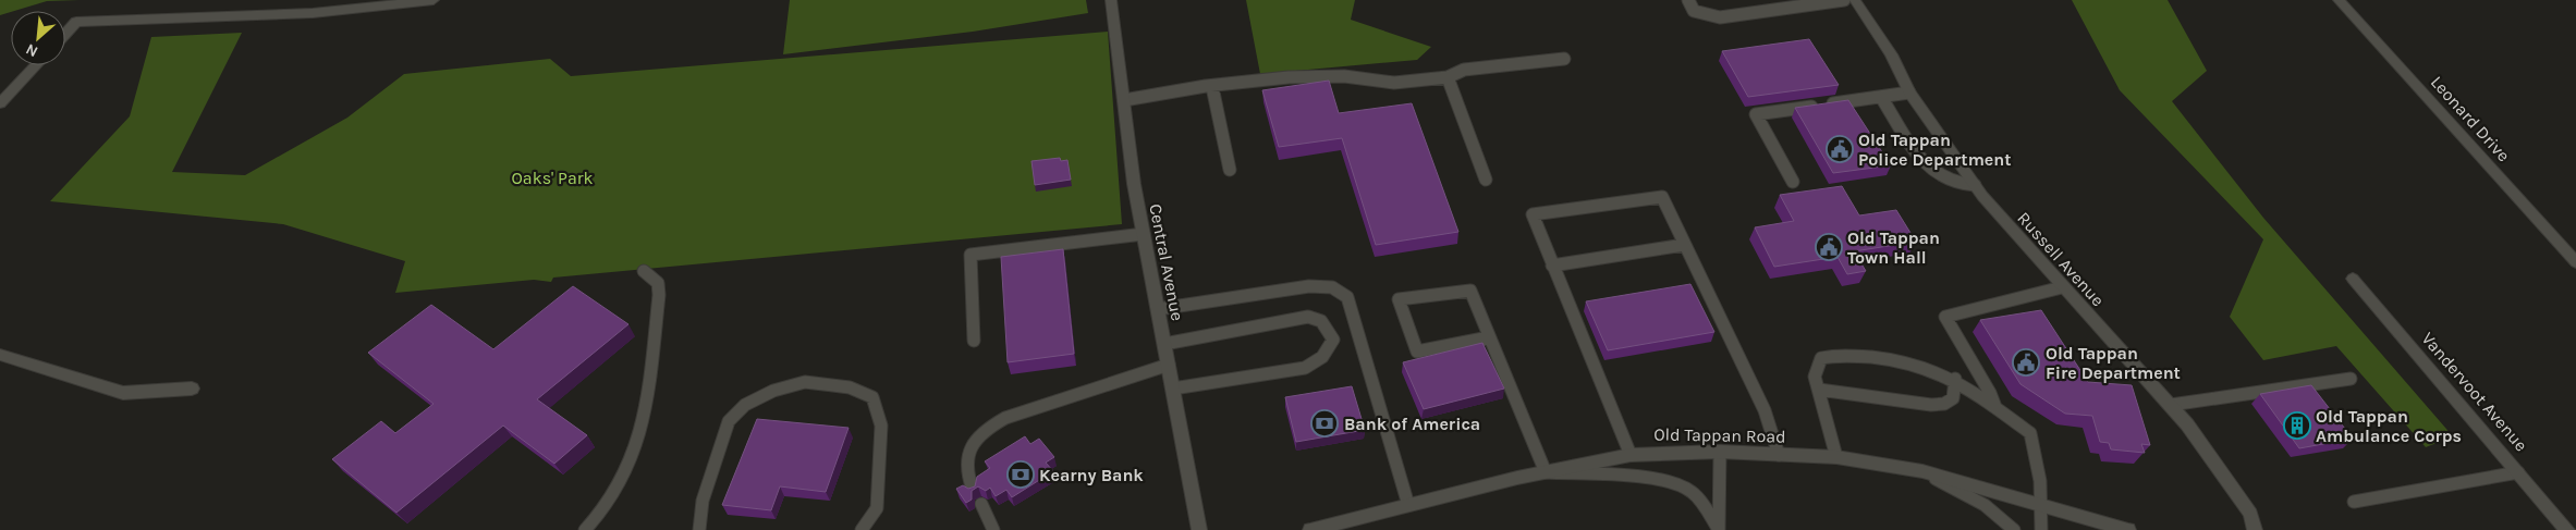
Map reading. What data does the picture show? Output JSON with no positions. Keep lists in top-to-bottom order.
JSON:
{
  "streets": {
    "street": [
      "Leonard Drive",
      "Russell Avenue",
      "Central Avenue",
      "Vandervoot Avenue",
      "Old Tappan Road"
    ]
  },
  "parks": ["Oaks' Park"],
  "places": {
    "public building": ["Old Tappan Police Department", "Old Tappan Town Hall", "Old Tappan Fire Department"],
    "bank": ["Bank of America", "Kearny Bank"],
    "building": ["Old Tappan Ambulance Corps"]
  },
  "north": "bottom left"
}
